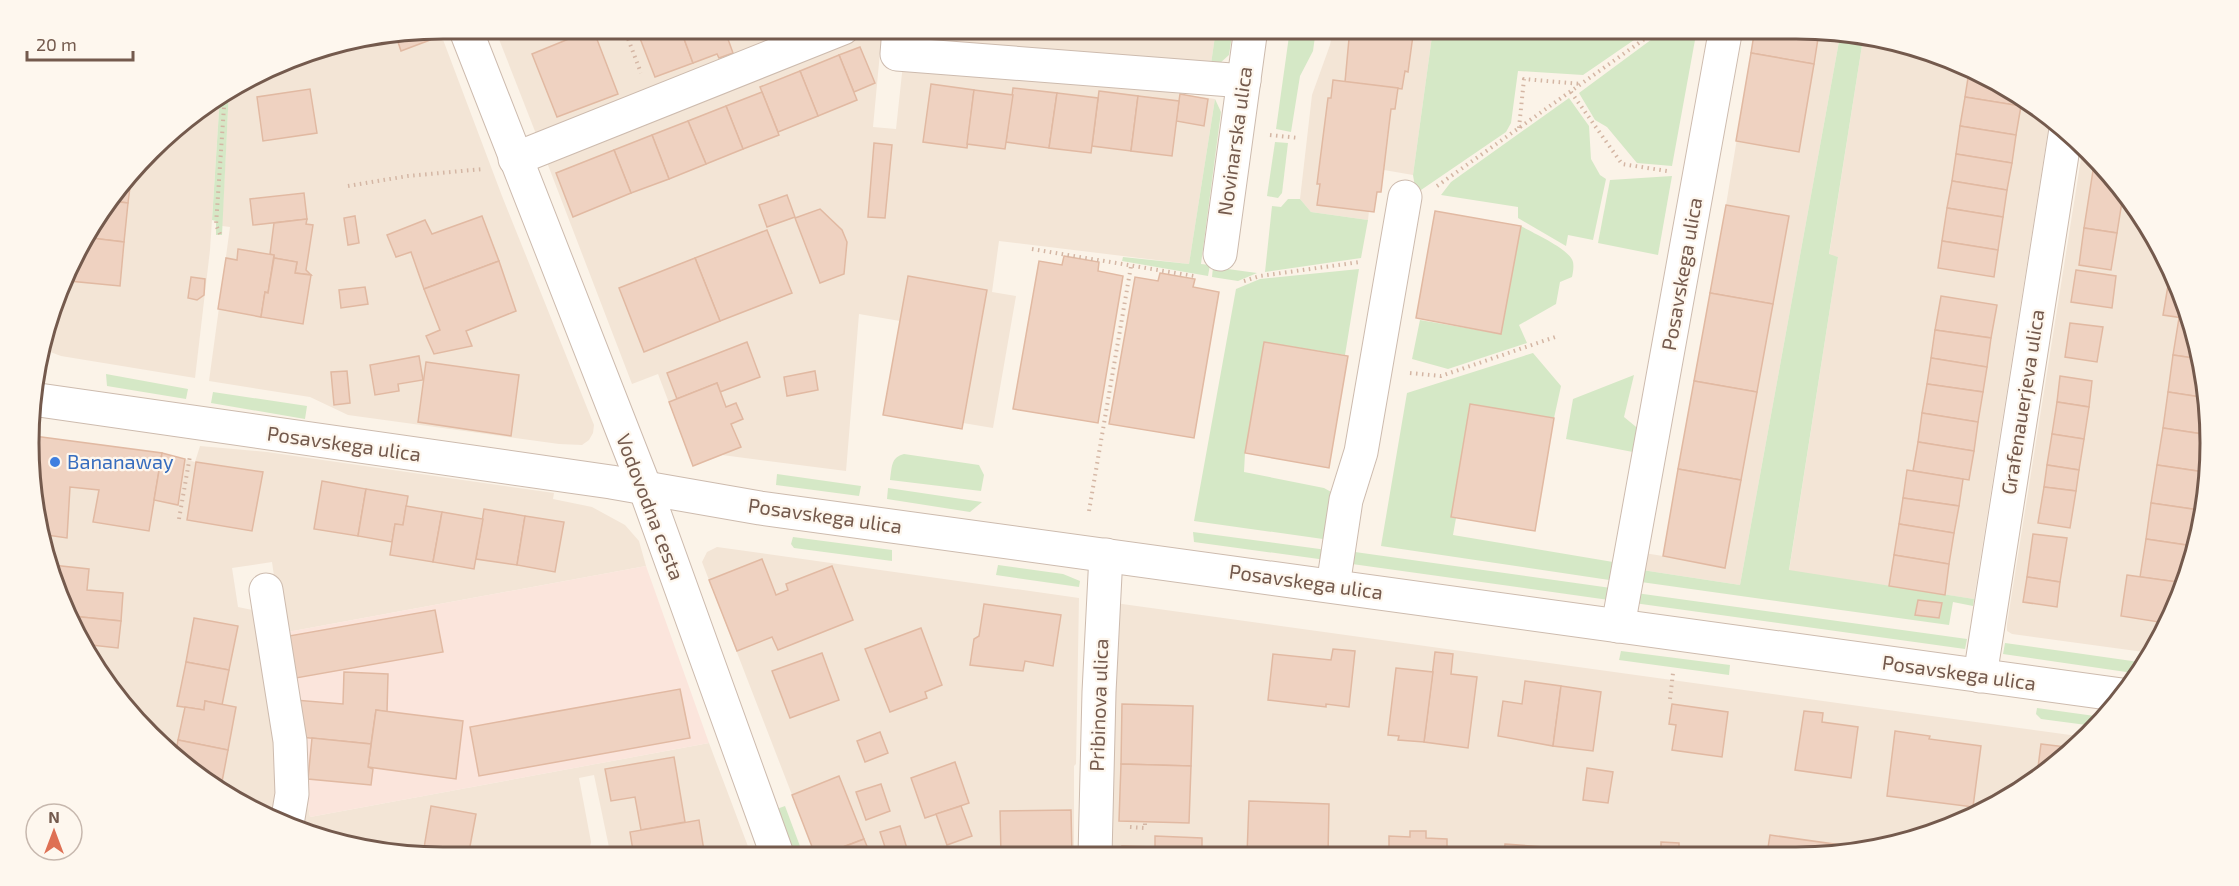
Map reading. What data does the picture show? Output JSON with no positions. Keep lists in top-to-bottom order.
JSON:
{
  "streets": {
    "street": [
      "Novinarska ulica",
      "Posavskega ulica",
      "Grafenauerjeva ulica",
      "Vodovodna cesta",
      "Pribinova ulica"
    ]
  },
  "crossings": [
    ["Posavskega ulica", "Grafenauerjeva ulica"],
    ["Posavskega ulica", "Vodovodna cesta"],
    ["Posavskega ulica", "Pribinova ulica"]
  ],
  "places": ["Bananaway"],
  "scale_bar": "20 m",
  "north": "top"
}
